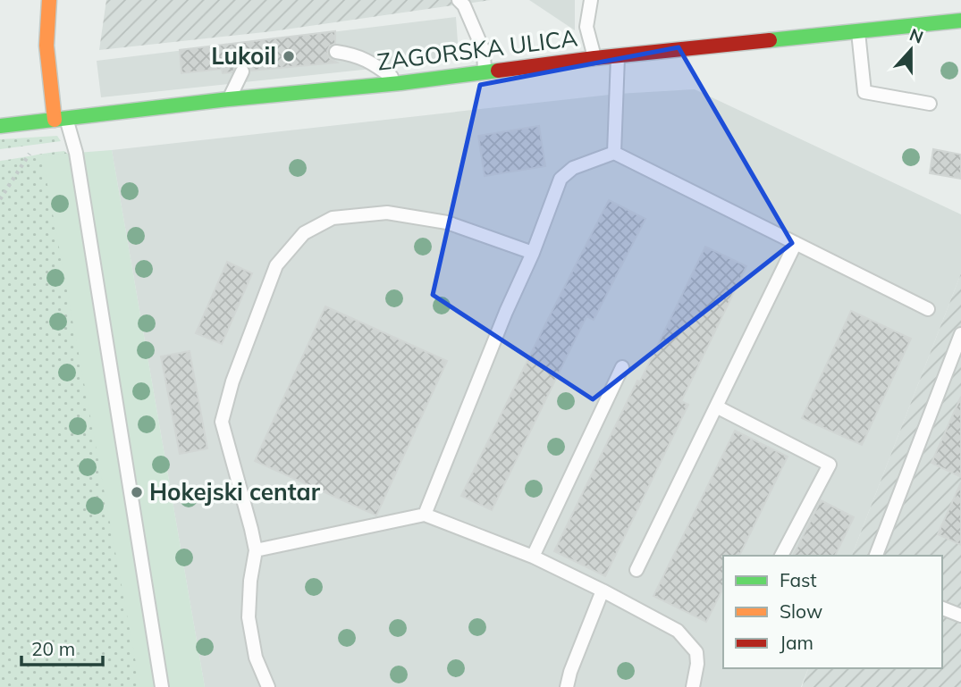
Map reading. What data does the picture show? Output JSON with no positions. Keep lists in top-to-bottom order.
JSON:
{
  "streets": {
    "street": ["ZAGORSKA ULICA"]
  },
  "places": ["Lukoil", "Hokejski centar"],
  "legend": ["Fast", "Slow", "Jam"],
  "scale_bar": "20 m",
  "north": "top"
}
